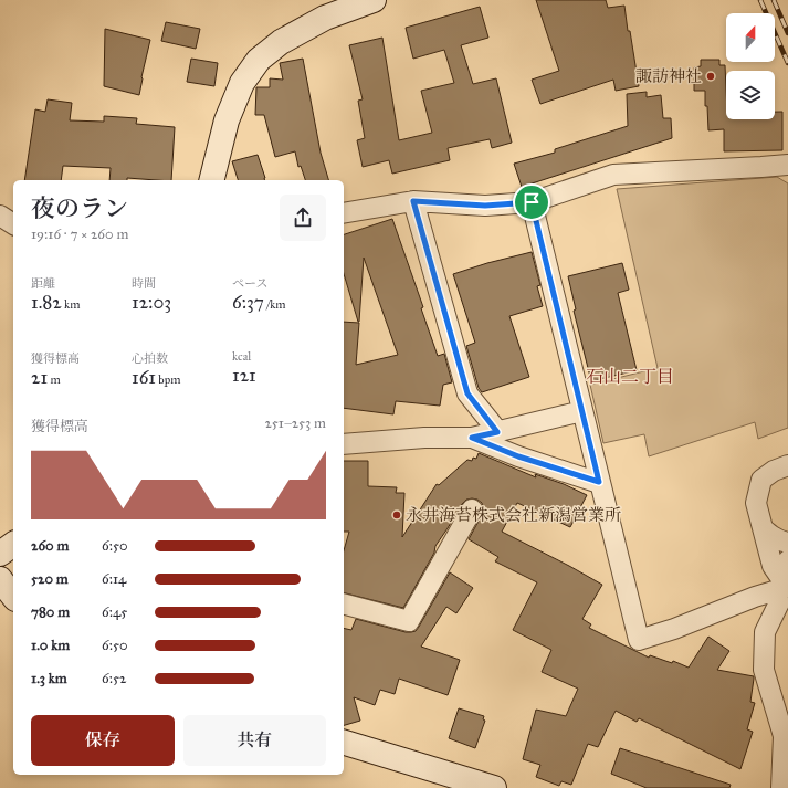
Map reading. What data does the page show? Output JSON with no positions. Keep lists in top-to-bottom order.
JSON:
{
  "districts": ["石山二丁目"],
  "places": ["諏訪神社", "永井海苔株式会社新潟営業所"],
  "north": "top",
  "page": {
    "heading": ["夜のラン", "19:16 · 7 × 260 m"],
    "stats": [
      ["距離", "1.82 km"],
      ["時間", "12:03"],
      ["ペース", "6:37 /km"],
      ["獲得標高", "21 m"],
      ["心拍数", "161 bpm"],
      ["kcal", "121"]
    ],
    "chart": ["獲得標高", "251–253 m"],
    "list": [
      {
        "name": "260 m",
        "note": "6:50"
      },
      {
        "name": "520 m",
        "note": "6:14"
      },
      {
        "name": "780 m",
        "note": "6:45"
      },
      {
        "name": "1.0 km",
        "note": "6:50"
      },
      {
        "name": "1.3 km",
        "note": "6:52"
      }
    ],
    "buttons": ["保存", "共有"]
  }
}
